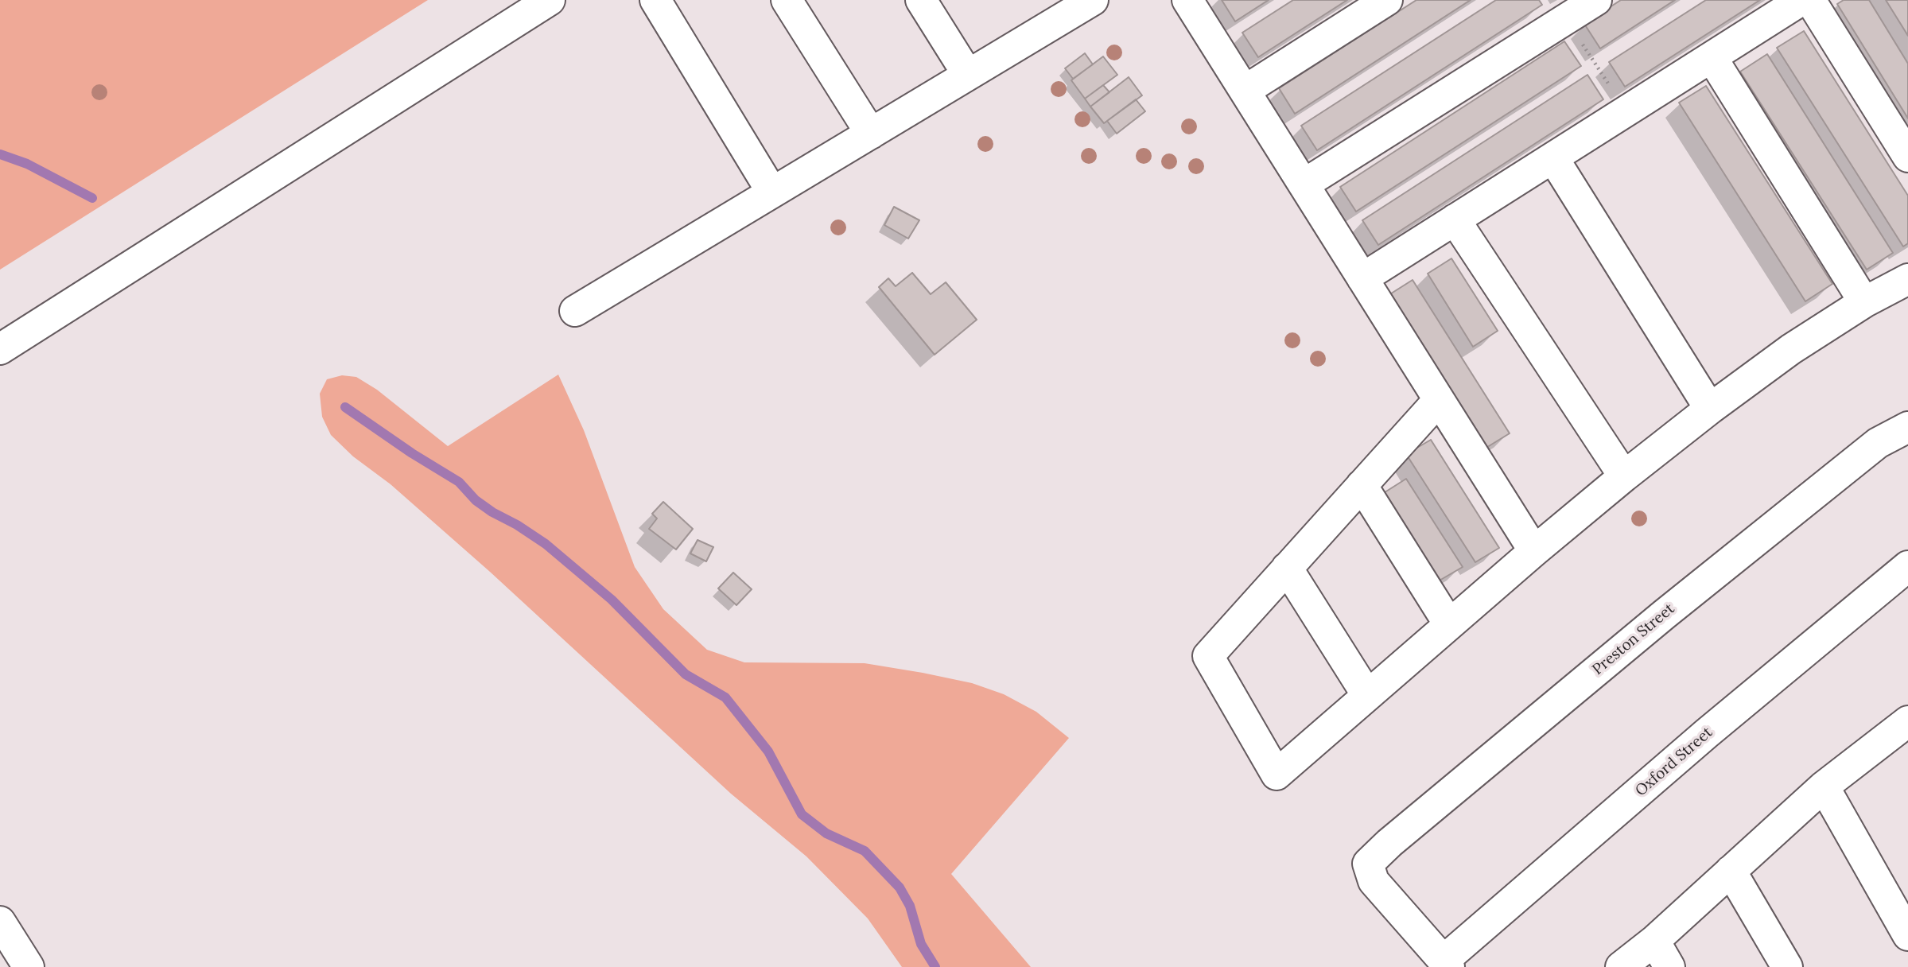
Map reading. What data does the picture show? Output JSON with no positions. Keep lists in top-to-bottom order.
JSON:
{
  "streets": {
    "street": ["Preston Street", "Oxford Street"]
  },
  "crossings": [
    ["Preston Street", "Oxford Street"]
  ]
}
